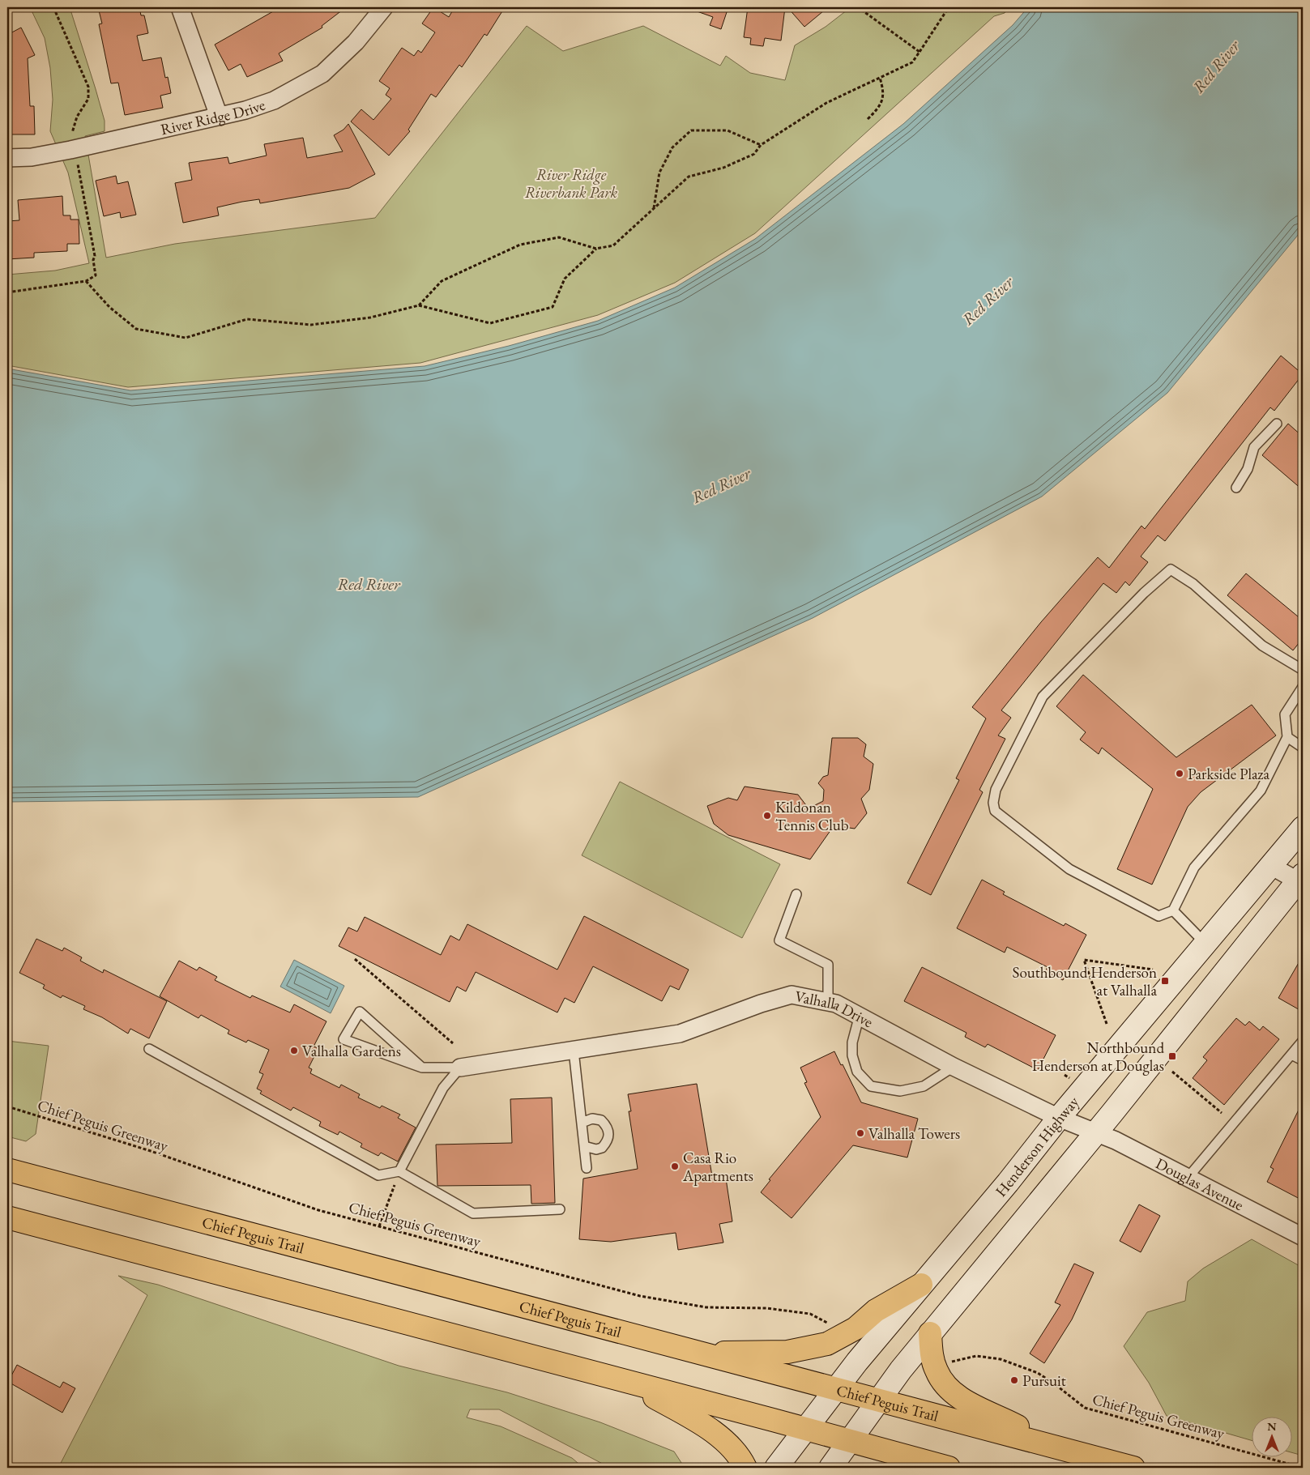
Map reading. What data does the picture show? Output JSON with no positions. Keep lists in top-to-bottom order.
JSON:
{
  "streets": {
    "main road": ["Henderson Highway", "Chief Peguis Trail"],
    "street": ["River Ridge Drive", "Valhalla Drive", "Douglas Avenue"],
    "path": ["Chief Peguis Greenway"]
  },
  "crossings": [
    ["Valhalla Drive", "Henderson Highway"],
    ["Valhalla Drive", "Douglas Avenue"],
    ["Henderson Highway", "Chief Peguis Trail"]
  ],
  "water": ["Red River"],
  "parks": ["River Ridge Riverbank Park"],
  "places": {
    "other": [
      "Parkside Plaza",
      "Kildonan Tennis Club",
      "Valhalla Gardens",
      "Valhalla Towers",
      "Casa Rio Apartments",
      "Pursuit"
    ],
    "transit": ["Southbound Henderson at Valhalla", "Northbound Henderson at Douglas"]
  },
  "north": "top"
}
